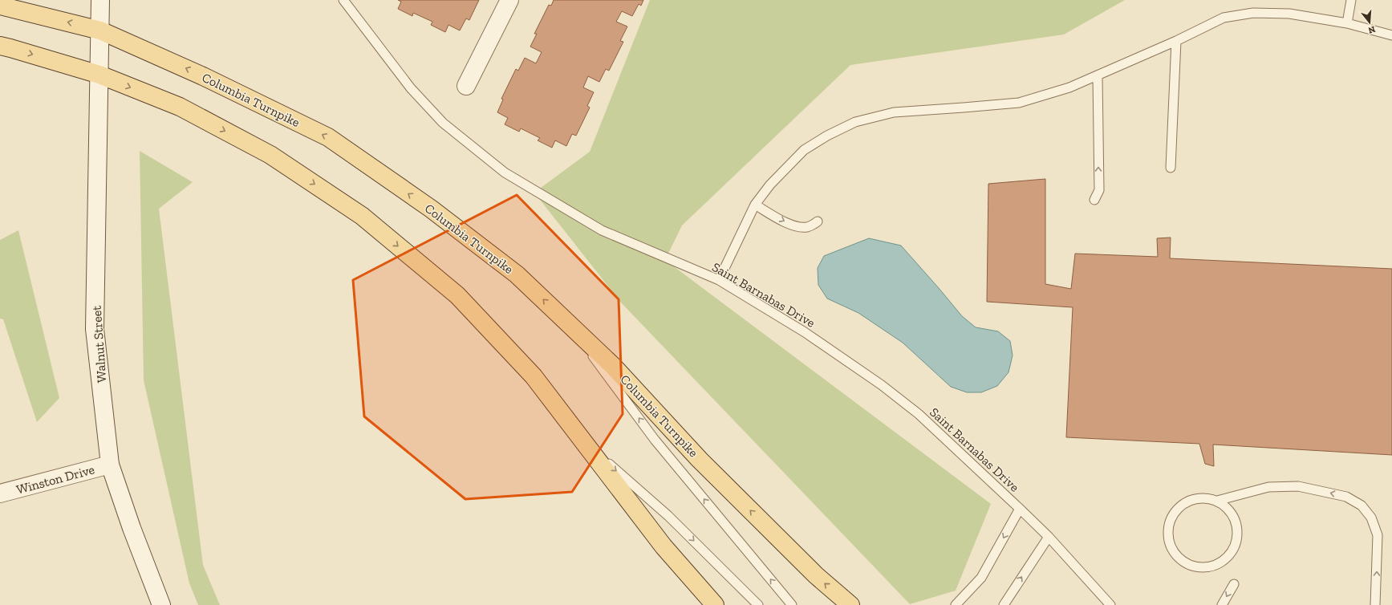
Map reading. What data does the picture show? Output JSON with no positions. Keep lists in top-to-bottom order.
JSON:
{
  "streets": {
    "main road": ["Columbia Turnpike"],
    "street": ["Walnut Street", "Winston Drive"],
    "lane": ["Saint Barnabas Drive"]
  },
  "crossings": [
    ["Columbia Turnpike", "Walnut Street"],
    ["Walnut Street", "Winston Drive"]
  ],
  "north": "bottom"
}
